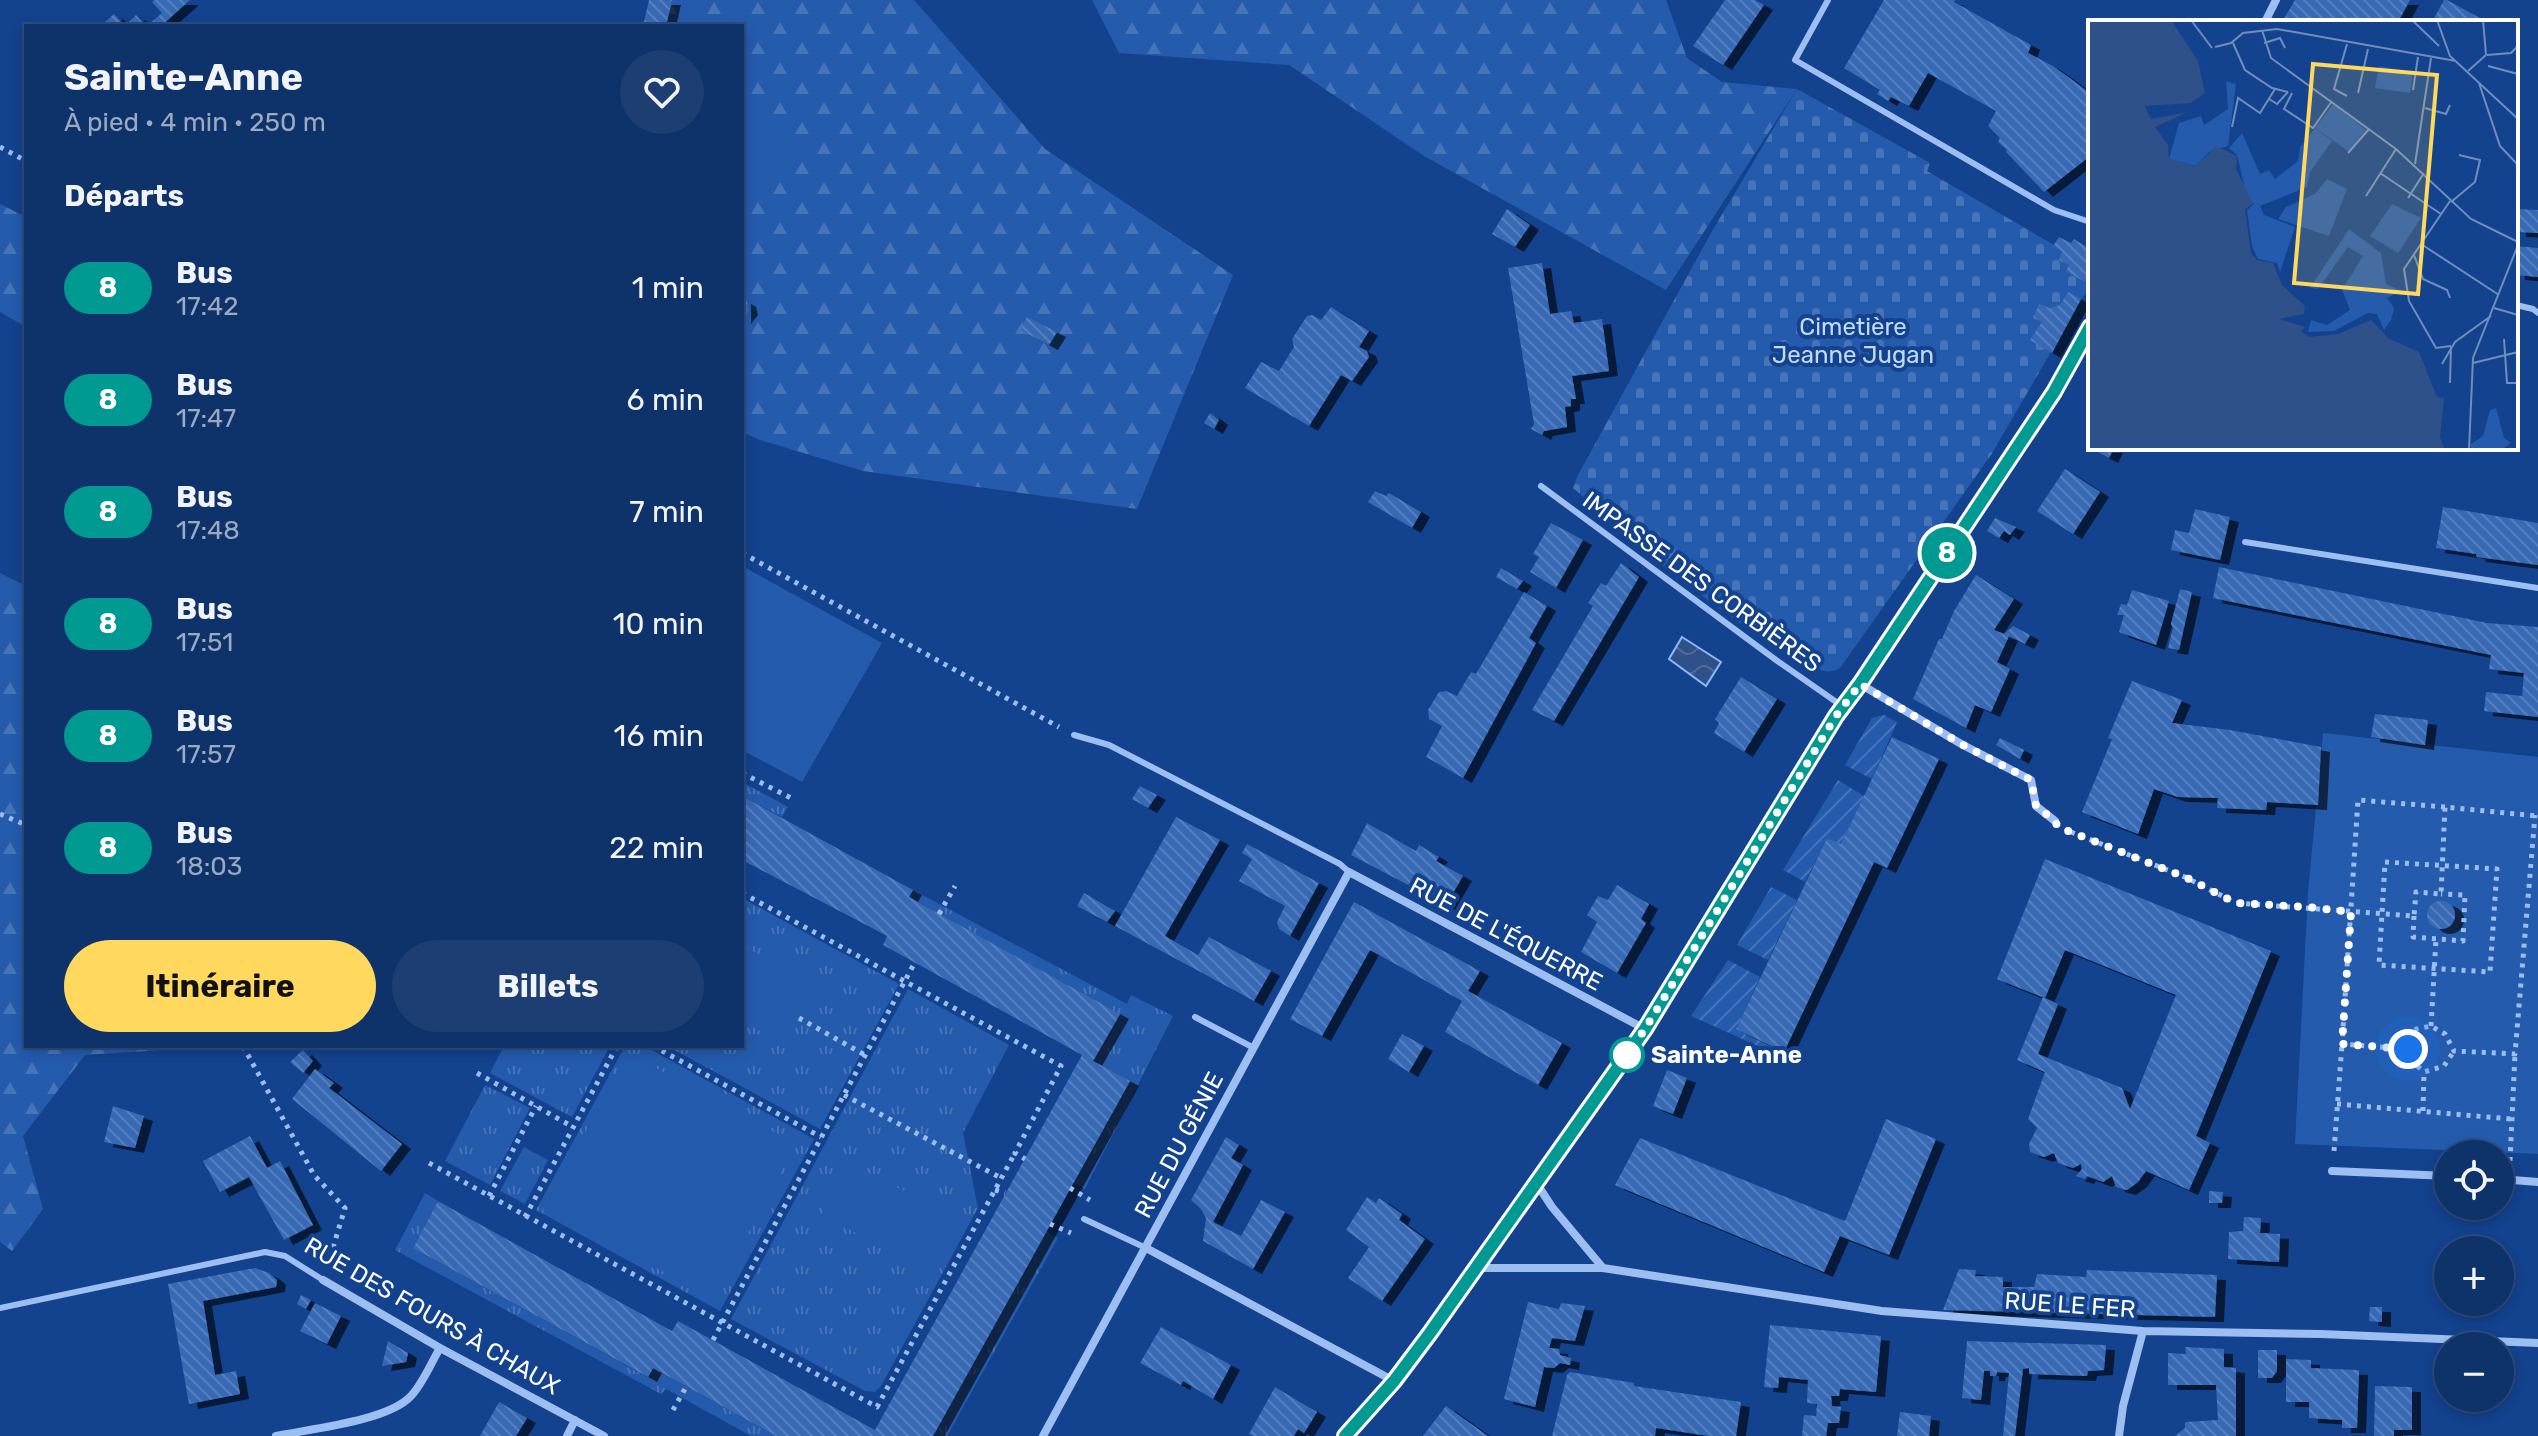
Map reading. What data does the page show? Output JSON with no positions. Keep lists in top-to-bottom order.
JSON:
{
  "streets": {
    "street": [
      "RUE DE L'ÉQUERRE",
      "RUE DU GÉNIE",
      "RUE LE FER",
      "RUE DES FOURS À CHAUX"
    ],
    "lane": ["IMPASSE DES CORBIÈRES"]
  },
  "crossings": [
    ["RUE DE L'ÉQUERRE", "RUE DU GÉNIE"]
  ],
  "parks": ["Cimetière Jeanne Jugan"],
  "places": ["Sainte-Anne"],
  "lines": ["bus line 8"],
  "page": {
    "on_map": "8",
    "heading": [
      ["Sainte-Anne", "À pied · 4 min · 250 m"],
      "Départs"
    ],
    "list": [
      {
        "mark": "8",
        "name": "Bus",
        "note": "17:42",
        "value": "1 min"
      },
      {
        "mark": "8",
        "name": "Bus",
        "note": "17:47",
        "value": "6 min"
      },
      {
        "mark": "8",
        "name": "Bus",
        "note": "17:48",
        "value": "7 min"
      },
      {
        "mark": "8",
        "name": "Bus",
        "note": "17:51",
        "value": "10 min"
      },
      {
        "mark": "8",
        "name": "Bus",
        "note": "17:57",
        "value": "16 min"
      },
      {
        "mark": "8",
        "name": "Bus",
        "note": "18:03",
        "value": "22 min"
      }
    ],
    "buttons": ["Itinéraire", "Billets"],
    "map_buttons": ["+", "−"]
  }
}
